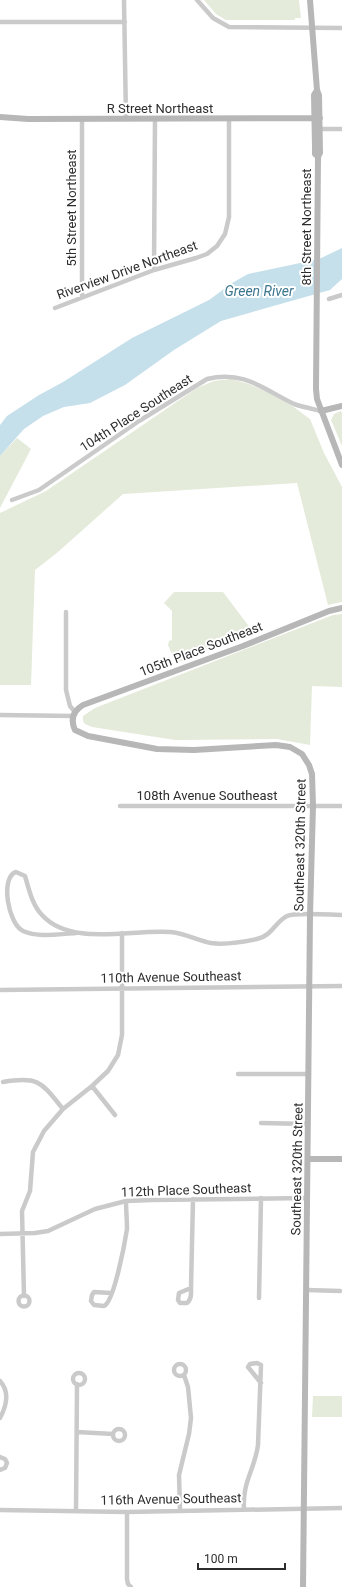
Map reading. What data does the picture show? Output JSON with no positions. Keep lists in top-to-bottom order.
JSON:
{
  "streets": {
    "street": [
      "R Street Northeast",
      "5th Street Northeast",
      "8th Street Northeast",
      "Riverview Drive Northeast",
      "104th Place Southeast",
      "105th Place Southeast",
      "108th Avenue Southeast",
      "Southeast 320th Street",
      "110th Avenue Southeast",
      "112th Place Southeast",
      "116th Avenue Southeast"
    ]
  },
  "crossings": [
    ["R Street Northeast", "5th Street Northeast"],
    ["R Street Northeast", "8th Street Northeast"],
    ["R Street Northeast", "Riverview Drive Northeast"],
    ["5th Street Northeast", "Riverview Drive Northeast"],
    ["8th Street Northeast", "104th Place Southeast"],
    ["105th Place Southeast", "Southeast 320th Street"],
    ["108th Avenue Southeast", "Southeast 320th Street"],
    ["Southeast 320th Street", "110th Avenue Southeast"],
    ["Southeast 320th Street", "112th Place Southeast"],
    ["Southeast 320th Street", "116th Avenue Southeast"]
  ],
  "water": ["Green River"],
  "scale_bar": "100 m"
}
